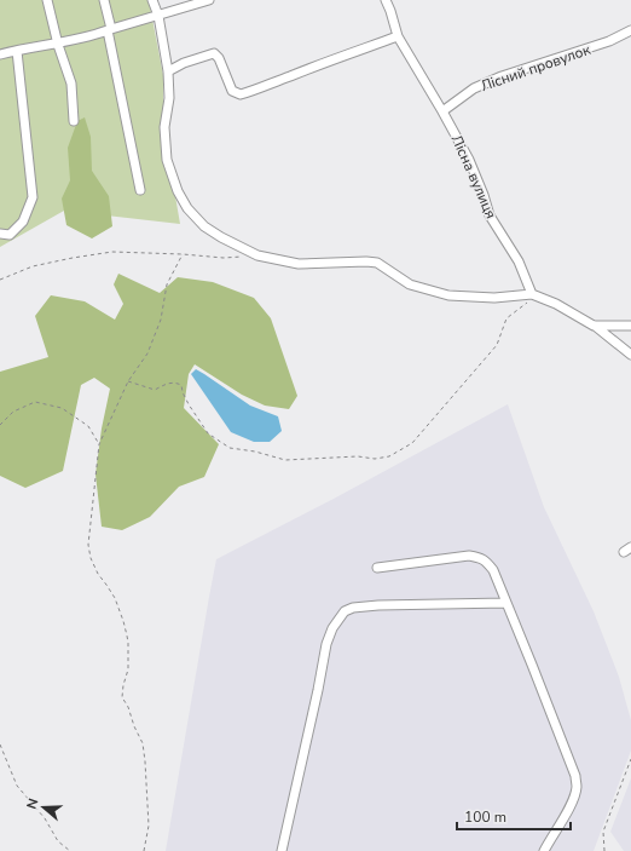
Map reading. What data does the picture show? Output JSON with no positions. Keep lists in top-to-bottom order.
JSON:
{
  "streets": {
    "street": ["Лісний провулок", "Лісна вулиця"]
  },
  "crossings": [
    ["Лісний провулок", "Лісна вулиця"]
  ],
  "scale_bar": "100 m",
  "north": "left"
}
